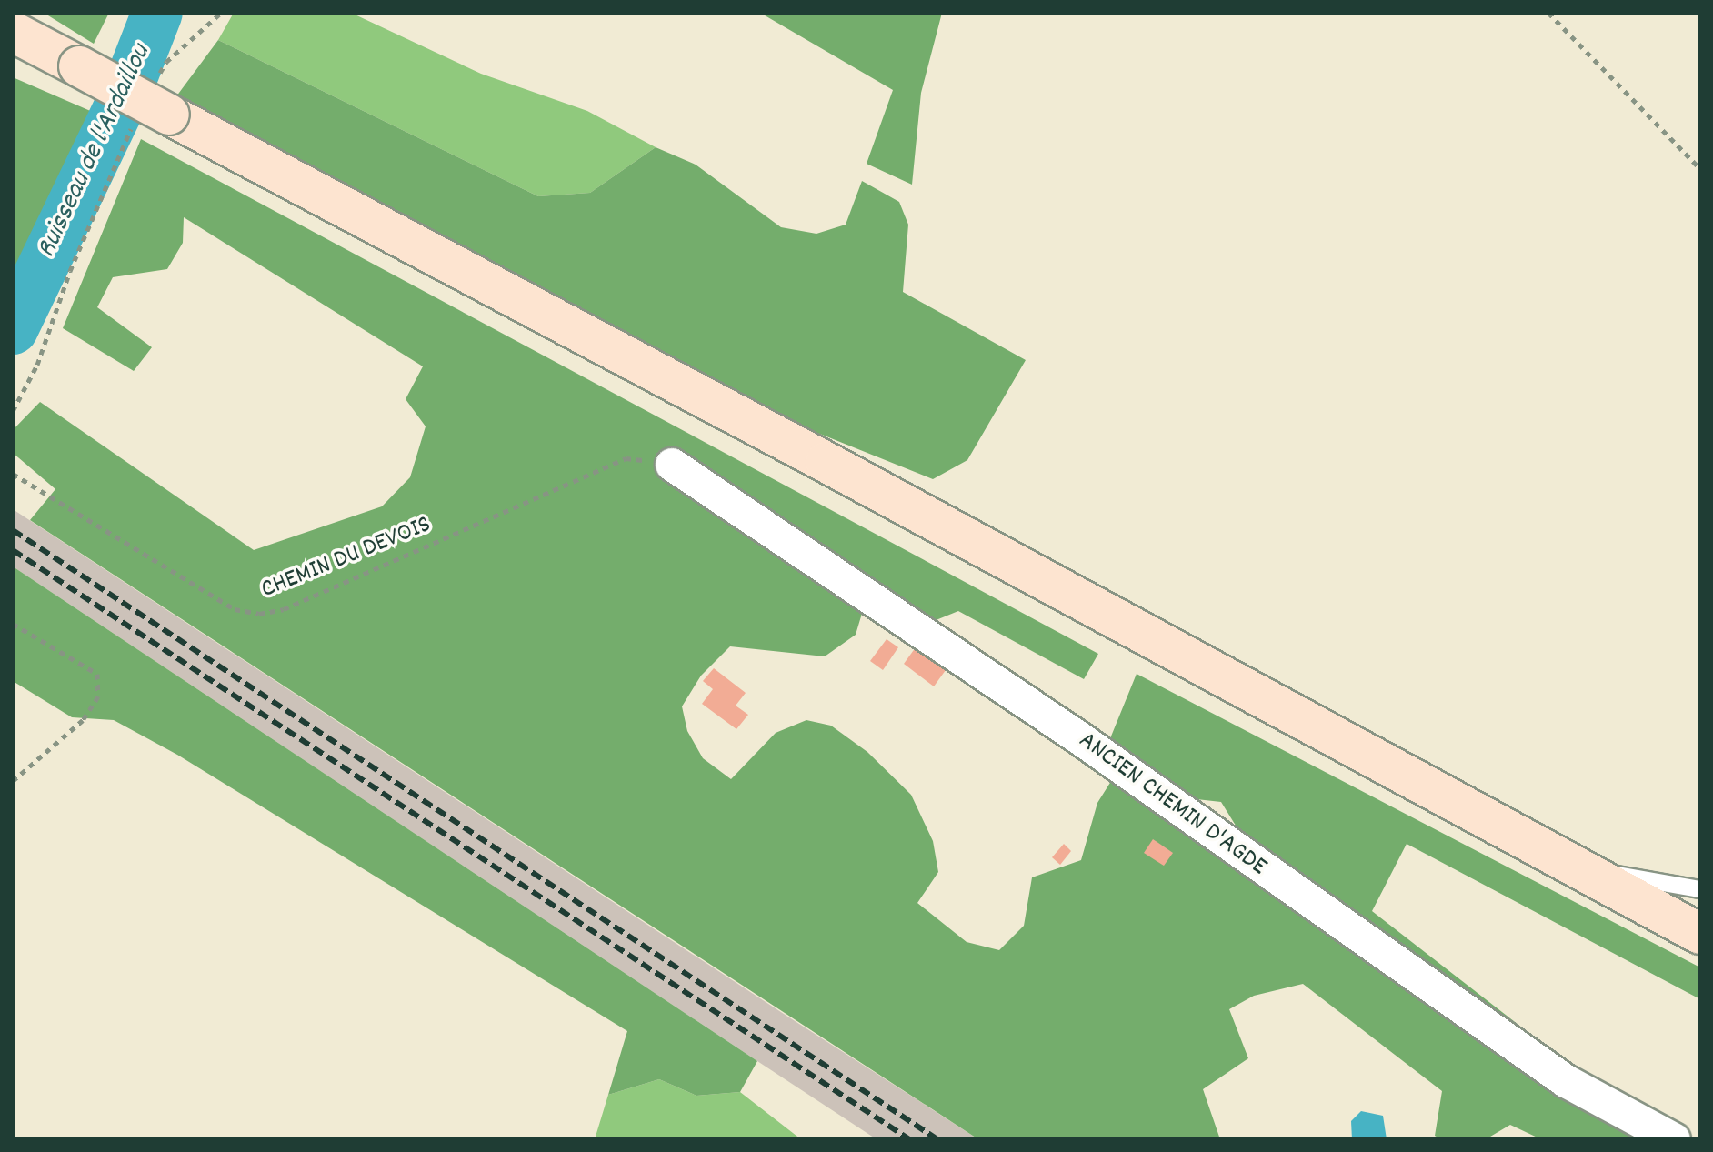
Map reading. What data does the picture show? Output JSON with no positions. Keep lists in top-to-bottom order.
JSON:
{
  "streets": {
    "street": ["ANCIEN CHEMIN D'AGDE"],
    "path": ["CHEMIN DU DEVOIS"]
  },
  "crossings": [
    ["CHEMIN DU DEVOIS", "ANCIEN CHEMIN D'AGDE"]
  ],
  "water": ["Ruisseau de l'Ardaillou"]
}
